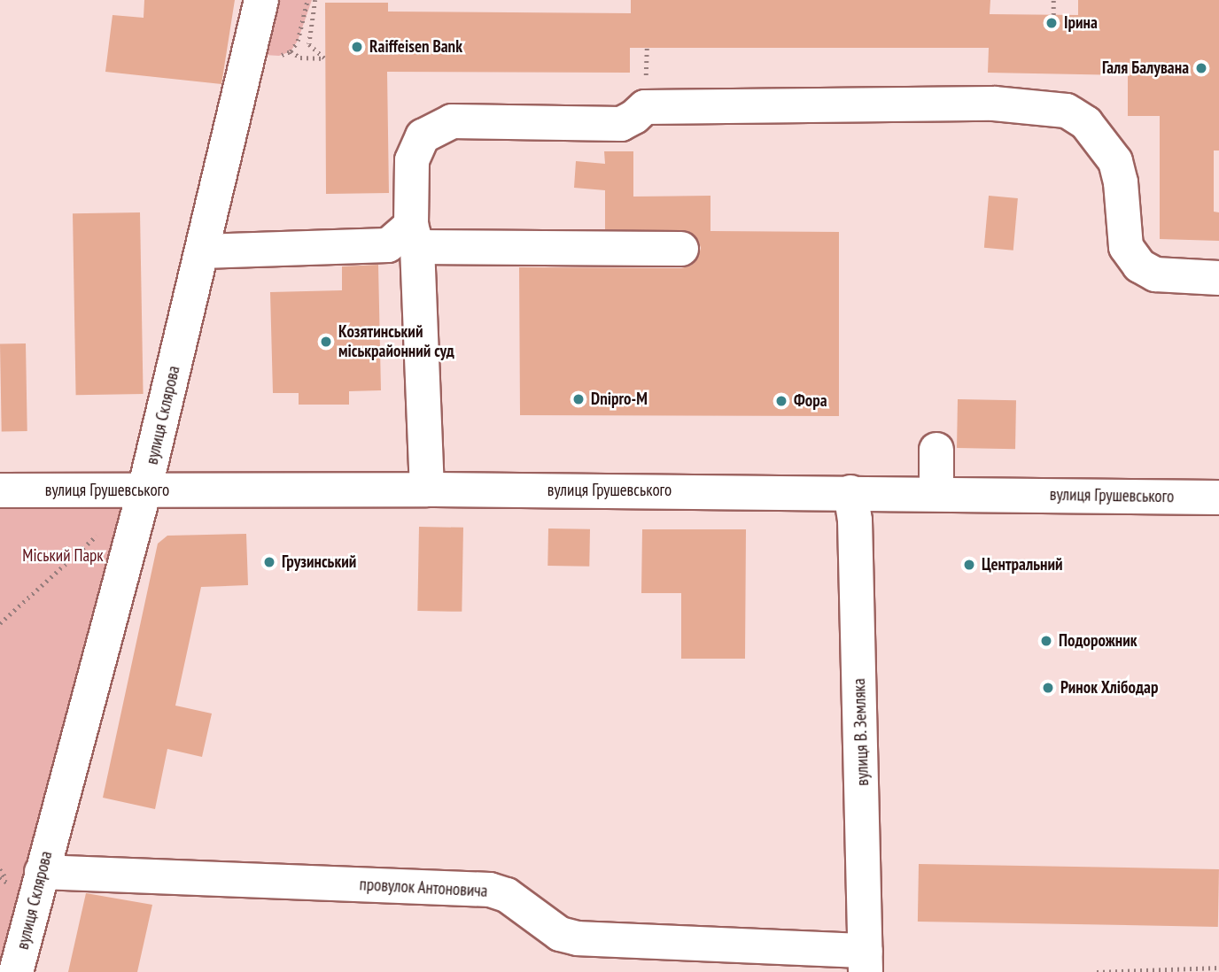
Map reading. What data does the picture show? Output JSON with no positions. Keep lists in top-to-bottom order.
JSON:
{
  "streets": {
    "street": [
      "вулиця Склярова",
      "вулиця Грушевського",
      "вулиця В. Земляка",
      "провулок Антоновича"
    ]
  },
  "crossings": [
    ["вулиця Склярова", "вулиця Грушевського"],
    ["вулиця Склярова", "провулок Антоновича"],
    ["вулиця Грушевського", "вулиця В. Земляка"],
    ["вулиця В. Земляка", "провулок Антоновича"]
  ],
  "parks": ["Міський Парк"],
  "places": [
    "Ірина",
    "Raiffeisen Bank",
    "Галя Балувана",
    "Козятинський міськрайонний суд",
    "Dnipro-M",
    "Фора",
    "Грузинський",
    "Центральний",
    "Подорожник",
    "Ринок Хлібодар"
  ]
}
